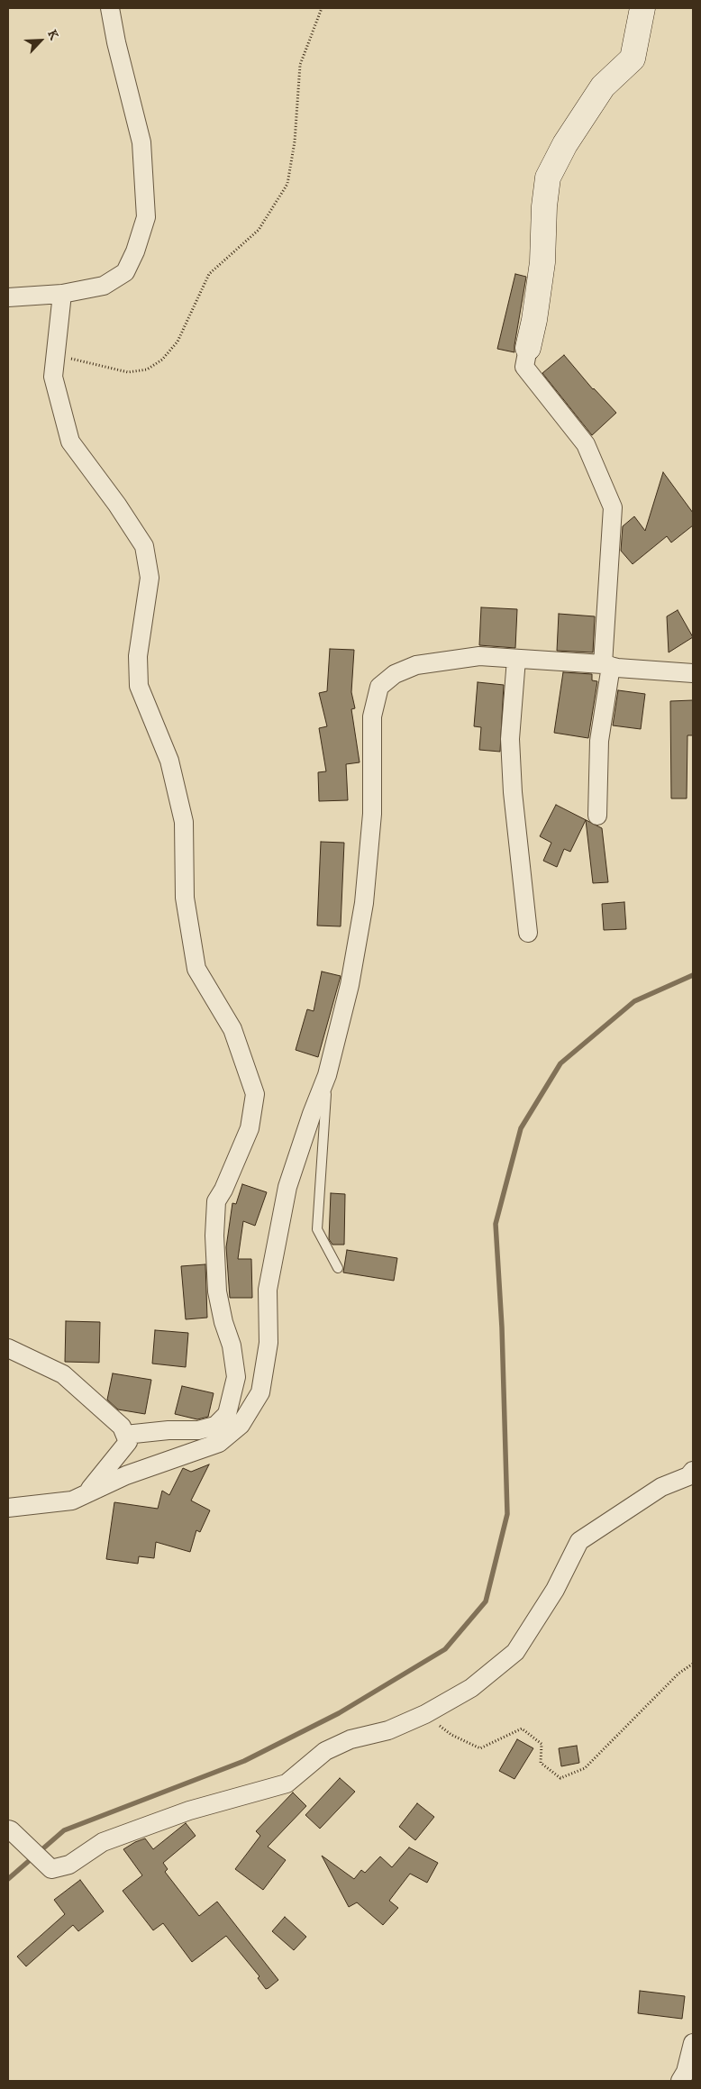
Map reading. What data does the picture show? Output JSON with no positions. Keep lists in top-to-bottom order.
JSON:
{
  "north": "top right"
}
